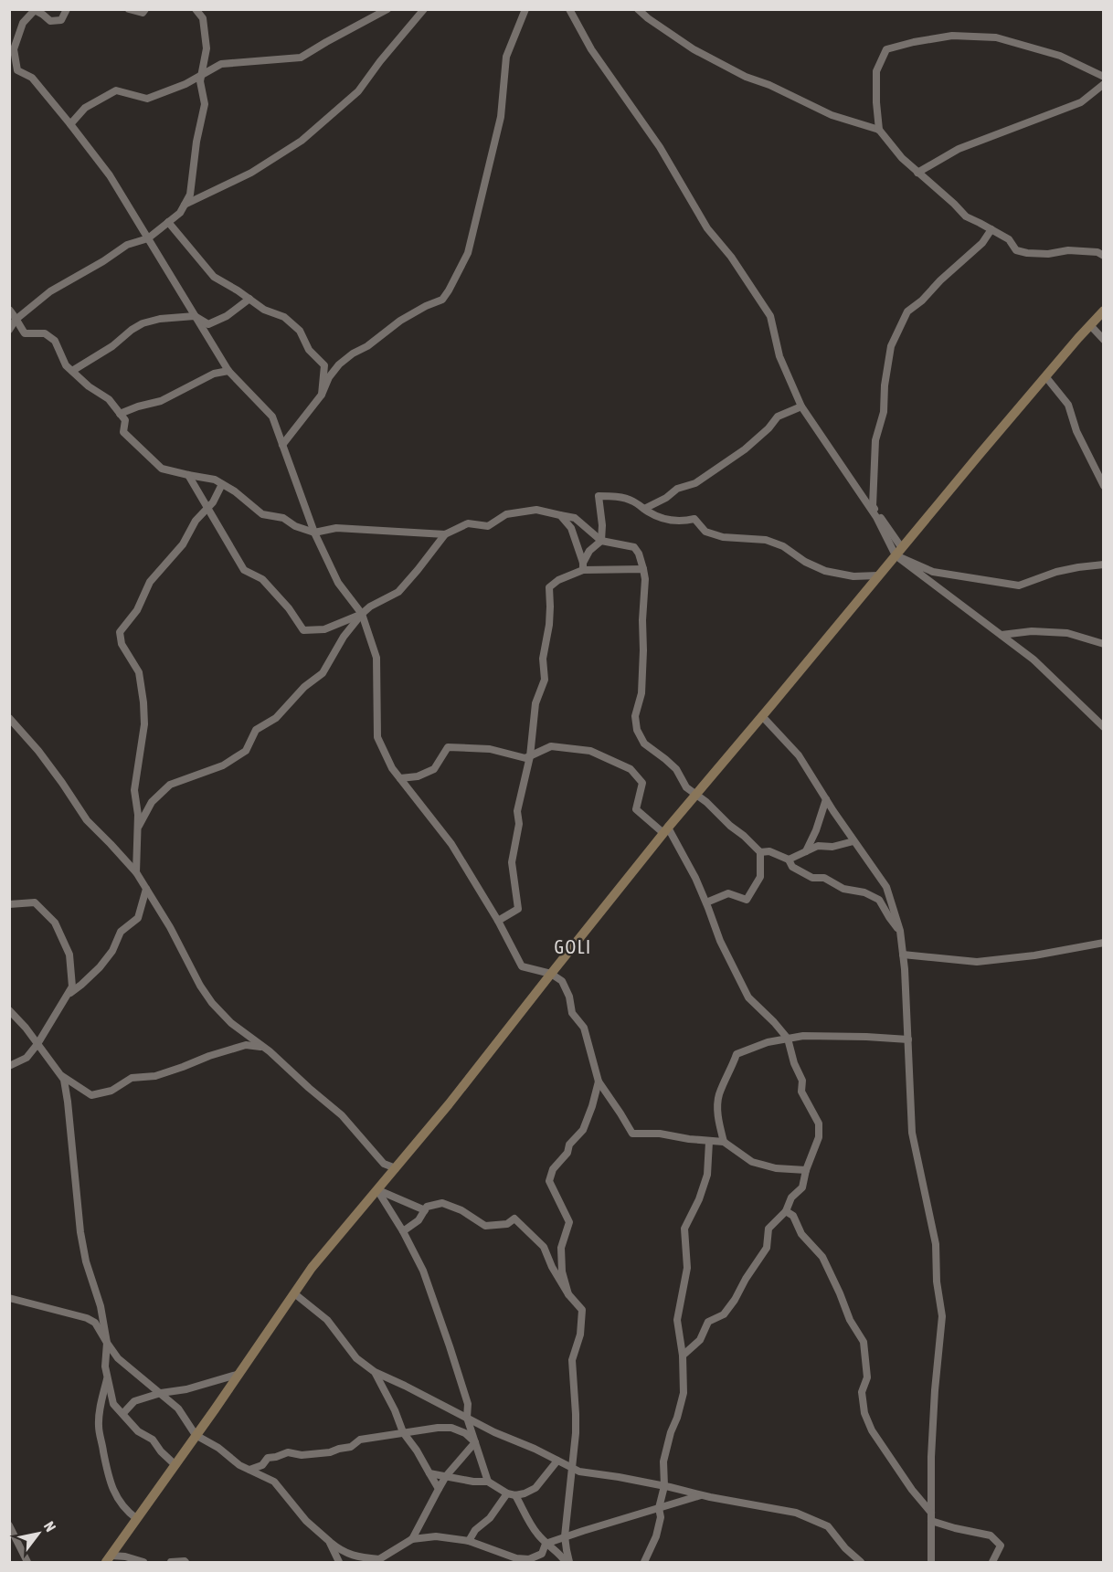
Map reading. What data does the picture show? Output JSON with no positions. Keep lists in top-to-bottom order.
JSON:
{
  "districts": ["GOLI"],
  "north": "top right"
}
